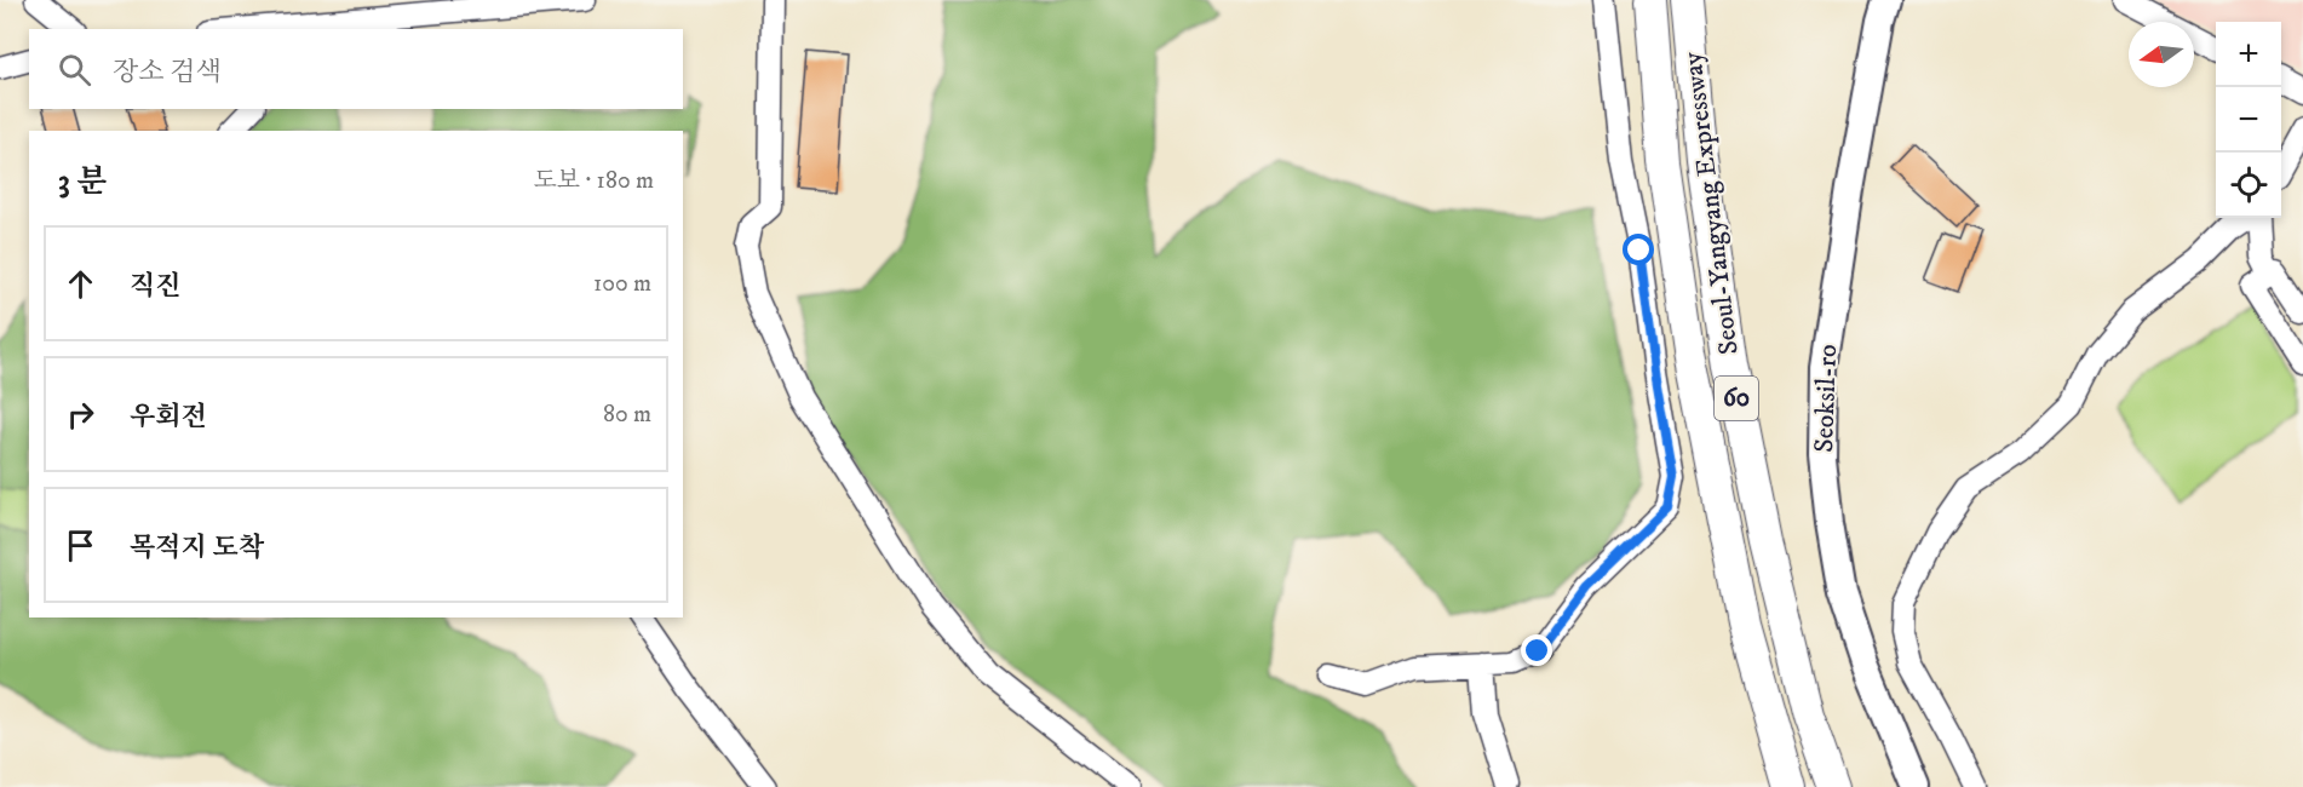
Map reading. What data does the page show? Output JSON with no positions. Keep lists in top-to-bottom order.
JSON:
{
  "streets": {
    "highway": ["Seoul-Yangyang Expressway", "60"],
    "main road": ["Seoksil-ro"]
  },
  "north": "left",
  "page": {
    "map_buttons": ["+", "−"],
    "search": "장소 검색",
    "heading": ["3 분", "도보 · 180 m"],
    "list": [
      ["직진", "100 m"],
      ["우회전", "80 m"],
      "목적지 도착"
    ]
  }
}
